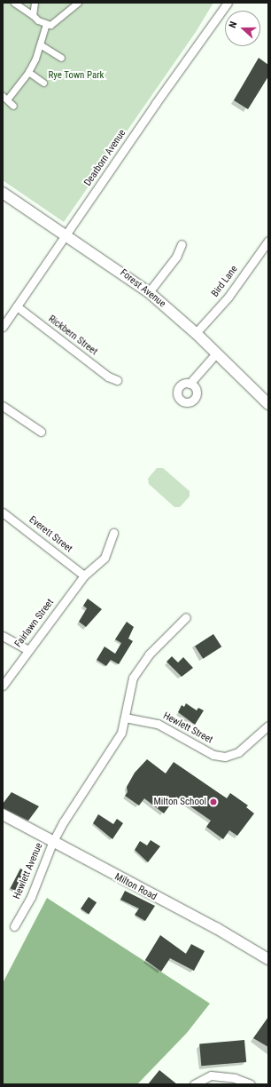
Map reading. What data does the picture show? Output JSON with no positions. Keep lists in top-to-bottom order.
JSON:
{
  "streets": {
    "street": [
      "Dearborn Avenue",
      "Bird Lane",
      "Forest Avenue",
      "Rickbern Street",
      "Everett Street",
      "Fairlawn Street",
      "Hewlett Street",
      "Hewlett Avenue",
      "Milton Road"
    ]
  },
  "crossings": [
    ["Dearborn Avenue", "Forest Avenue"],
    ["Dearborn Avenue", "Rickbern Street"],
    ["Bird Lane", "Forest Avenue"],
    ["Everett Street", "Fairlawn Street"],
    ["Hewlett Avenue", "Milton Road"]
  ],
  "parks": ["Rye Town Park"],
  "places": ["Milton School"],
  "north": "left"
}
